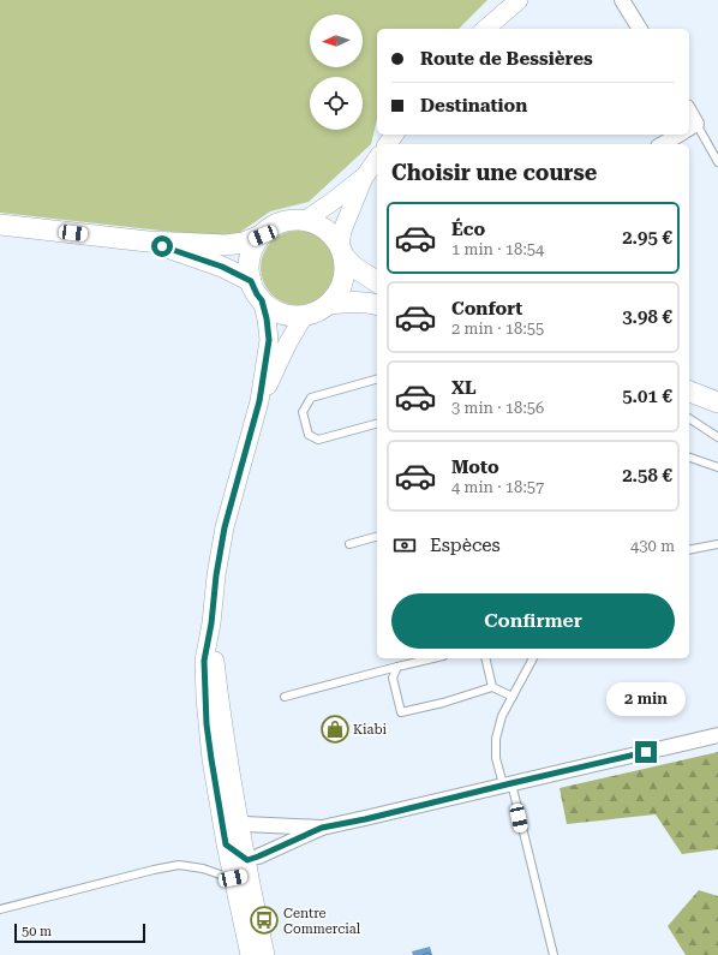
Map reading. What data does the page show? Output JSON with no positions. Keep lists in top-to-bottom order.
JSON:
{
  "places": {
    "shop": ["Kiabi"],
    "bus stop": ["Centre Commercial"]
  },
  "scale_bar": "50 m",
  "north": "left",
  "page": {
    "banner": ["Route de Bessières", "Destination"],
    "heading": "Choisir une course",
    "list": [
      {
        "name": "Éco",
        "note": "1 min · 18:54",
        "value": "2.95 €"
      },
      {
        "name": "Confort",
        "note": "2 min · 18:55",
        "value": "3.98 €"
      },
      {
        "name": "XL",
        "note": "3 min · 18:56",
        "value": "5.01 €"
      },
      {
        "name": "Moto",
        "note": "4 min · 18:57",
        "value": "2.58 €"
      }
    ],
    "pay": ["Espèces", "430 m"],
    "buttons": "Confirmer",
    "bubble": "2 min",
    "scale": "50 m"
  }
}
